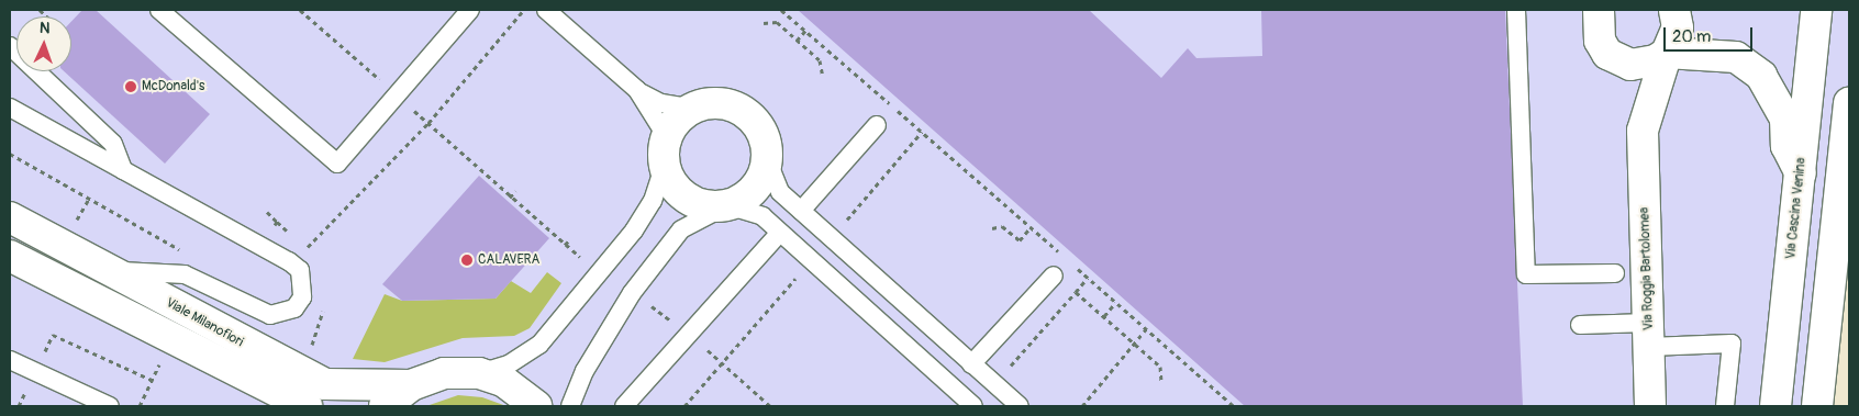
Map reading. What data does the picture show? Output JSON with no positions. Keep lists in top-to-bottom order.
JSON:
{
  "streets": {
    "street": ["Via Cascina Venina", "Via Roggia Bartolomea", "Viale Milanofiori"]
  },
  "places": ["McDonald's", "CALAVERA"],
  "scale_bar": "20 m",
  "north": "top"
}
